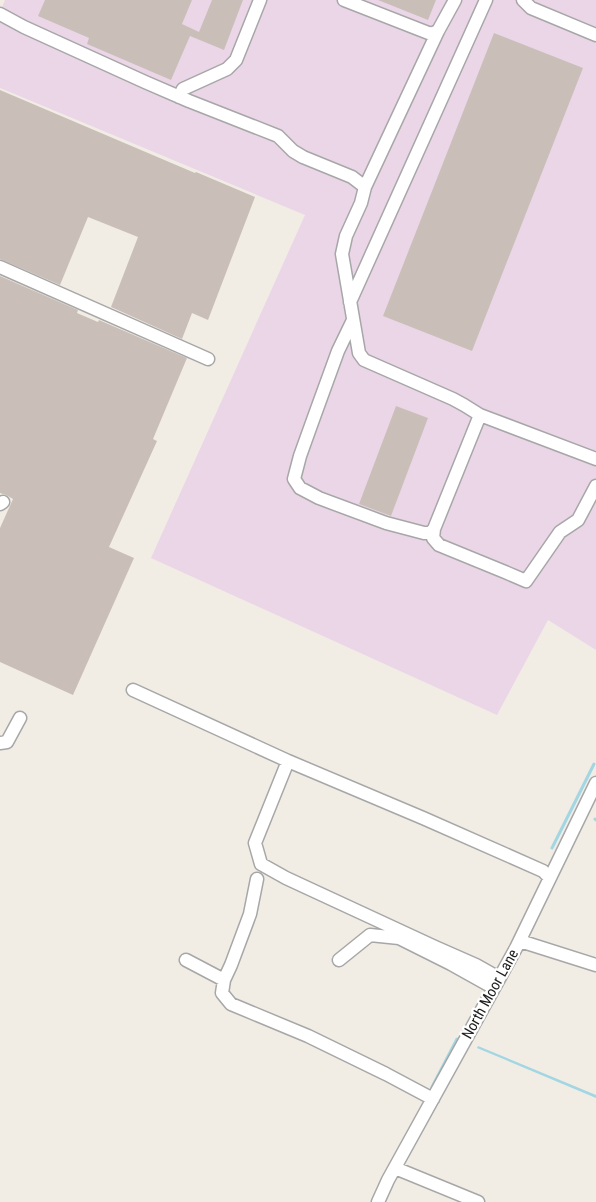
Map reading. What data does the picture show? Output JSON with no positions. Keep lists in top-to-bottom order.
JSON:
{
  "streets": {
    "street": ["North Moor Lane"]
  }
}
